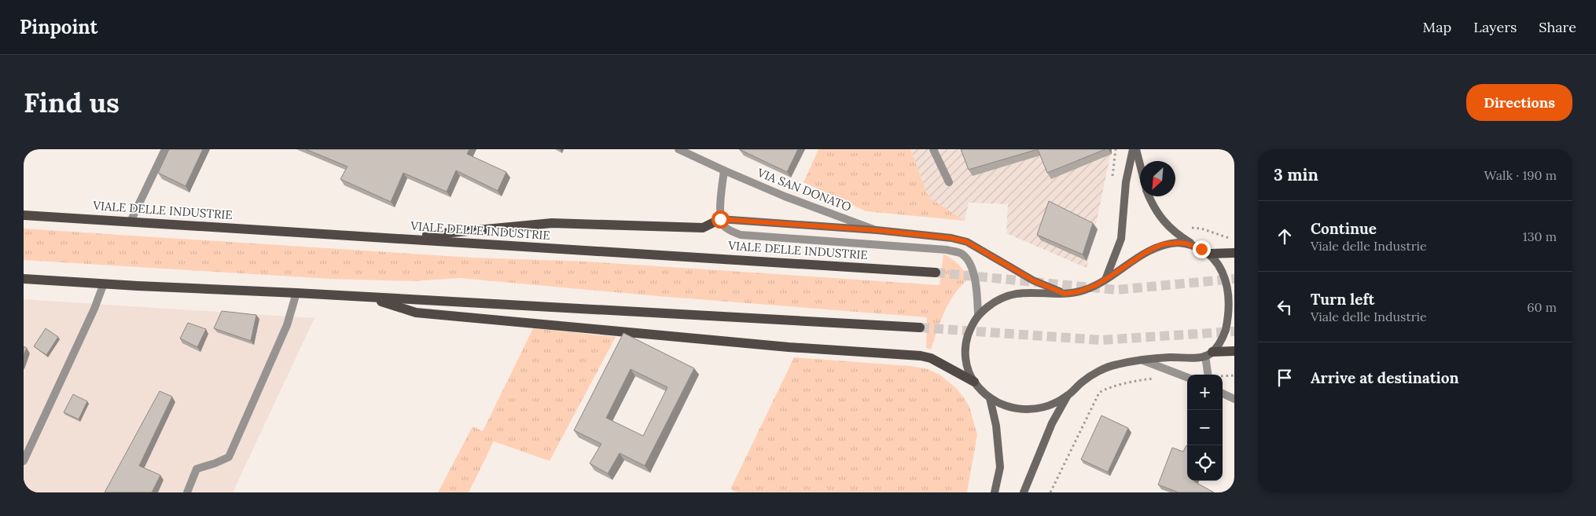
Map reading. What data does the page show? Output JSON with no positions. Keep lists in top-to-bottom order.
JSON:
{
  "streets": {
    "main road": ["VIALE DELLE INDUSTRIE"],
    "street": ["VIA SAN DONATO"]
  },
  "north": "bottom left",
  "page": {
    "header": "Pinpoint",
    "nav": ["Map", "Layers", "Share"],
    "buttons": "Directions",
    "title": "Find us",
    "heading": ["3 min", "Walk · 190 m"],
    "list": [
      ["Continue", "Viale delle Industrie", "130 m"],
      ["Turn left", "Viale delle Industrie", "60 m"],
      "Arrive at destination"
    ],
    "map_buttons": ["+", "−"]
  }
}
